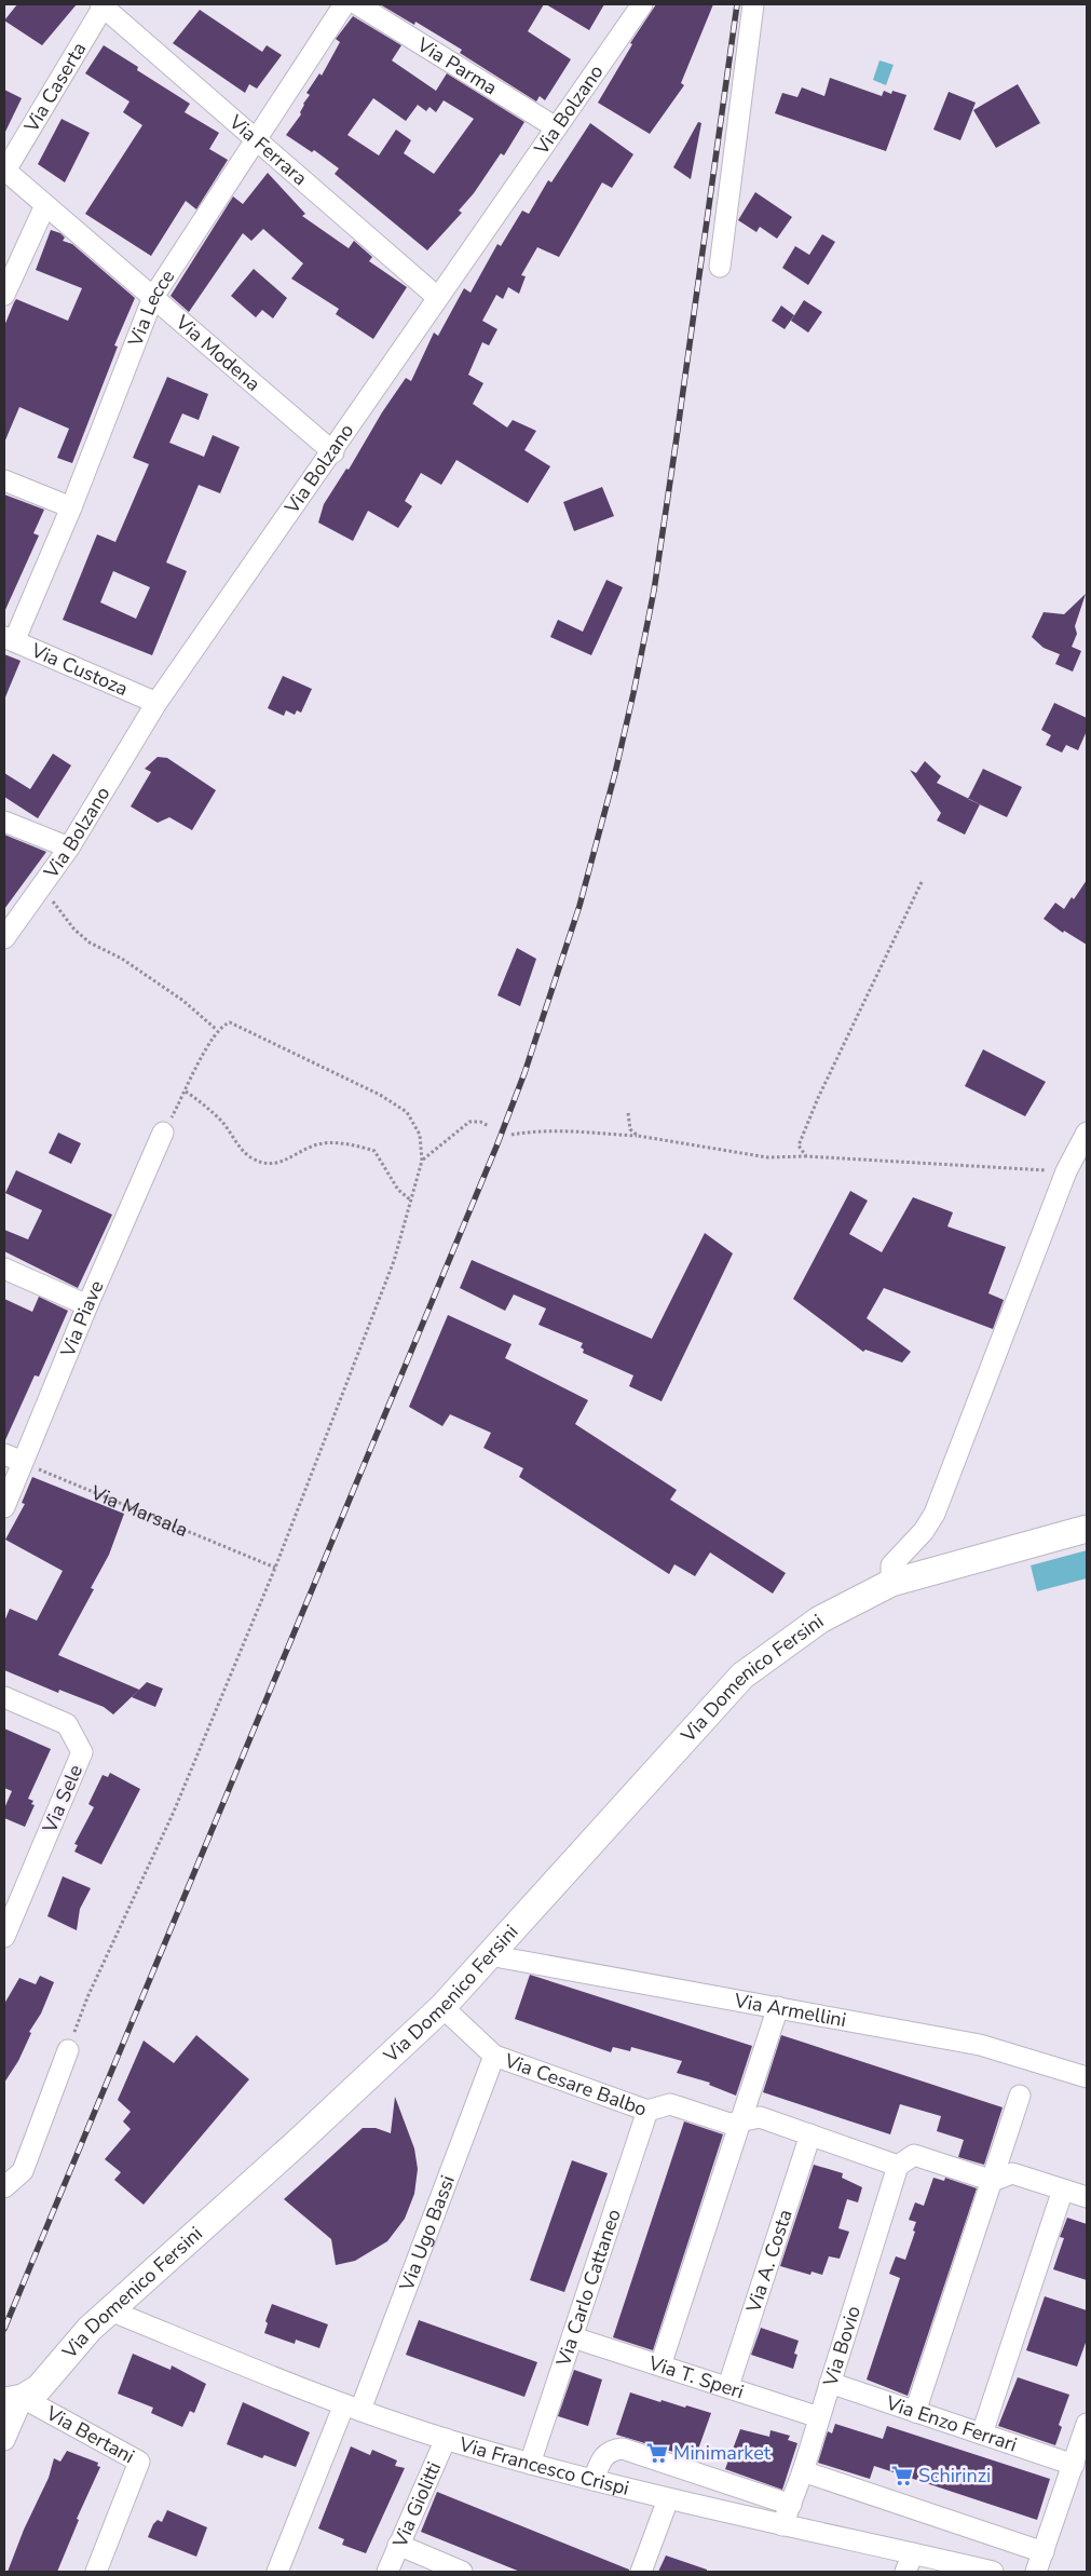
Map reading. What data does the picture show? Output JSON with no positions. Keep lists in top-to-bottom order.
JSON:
{
  "streets": {
    "main road": ["Via Domenico Fersini"],
    "street": [
      "Via Parma",
      "Via Caserta",
      "Via Bolzano",
      "Via Ferrara",
      "Via Lecce",
      "Via Modena",
      "Via Custoza",
      "Via Piave",
      "Via Sele",
      "Via Armellini",
      "Via Cesare Balbo",
      "Via Ugo Bassi",
      "Via A. Costa",
      "Via Carlo Cattaneo",
      "Via Bovio",
      "Via T. Speri",
      "Via Enzo Ferrari",
      "Via Bertani",
      "Via Francesco Crispi",
      "Via Giolitti"
    ],
    "path": ["Via Marsala"]
  },
  "crossings": [
    ["Via Parma", "Via Bolzano"],
    ["Via Caserta", "Via Ferrara"],
    ["Via Caserta", "Via Modena"],
    ["Via Bolzano", "Via Ferrara"],
    ["Via Bolzano", "Via Modena"],
    ["Via Bolzano", "Via Custoza"],
    ["Via Ferrara", "Via Lecce"],
    ["Via Lecce", "Via Modena"],
    ["Via Lecce", "Via Custoza"],
    ["Via Piave", "Via Marsala"],
    ["Via Domenico Fersini", "Via Armellini"],
    ["Via Domenico Fersini", "Via Bertani"],
    ["Via Domenico Fersini", "Via Francesco Crispi"],
    ["Via Cesare Balbo", "Via Ugo Bassi"],
    ["Via Cesare Balbo", "Via A. Costa"],
    ["Via Cesare Balbo", "Via Carlo Cattaneo"],
    ["Via Cesare Balbo", "Via Bovio"],
    ["Via Ugo Bassi", "Via Francesco Crispi"],
    ["Via A. Costa", "Via T. Speri"],
    ["Via Carlo Cattaneo", "Via T. Speri"],
    ["Via Carlo Cattaneo", "Via Francesco Crispi"],
    ["Via Bovio", "Via T. Speri"],
    ["Via Bovio", "Via Enzo Ferrari"],
    ["Via Bovio", "Via Francesco Crispi"],
    ["Via Francesco Crispi", "Via Giolitti"]
  ],
  "places": {
    "supermarket": ["Minimarket", "Schirinzi"]
  }
}
